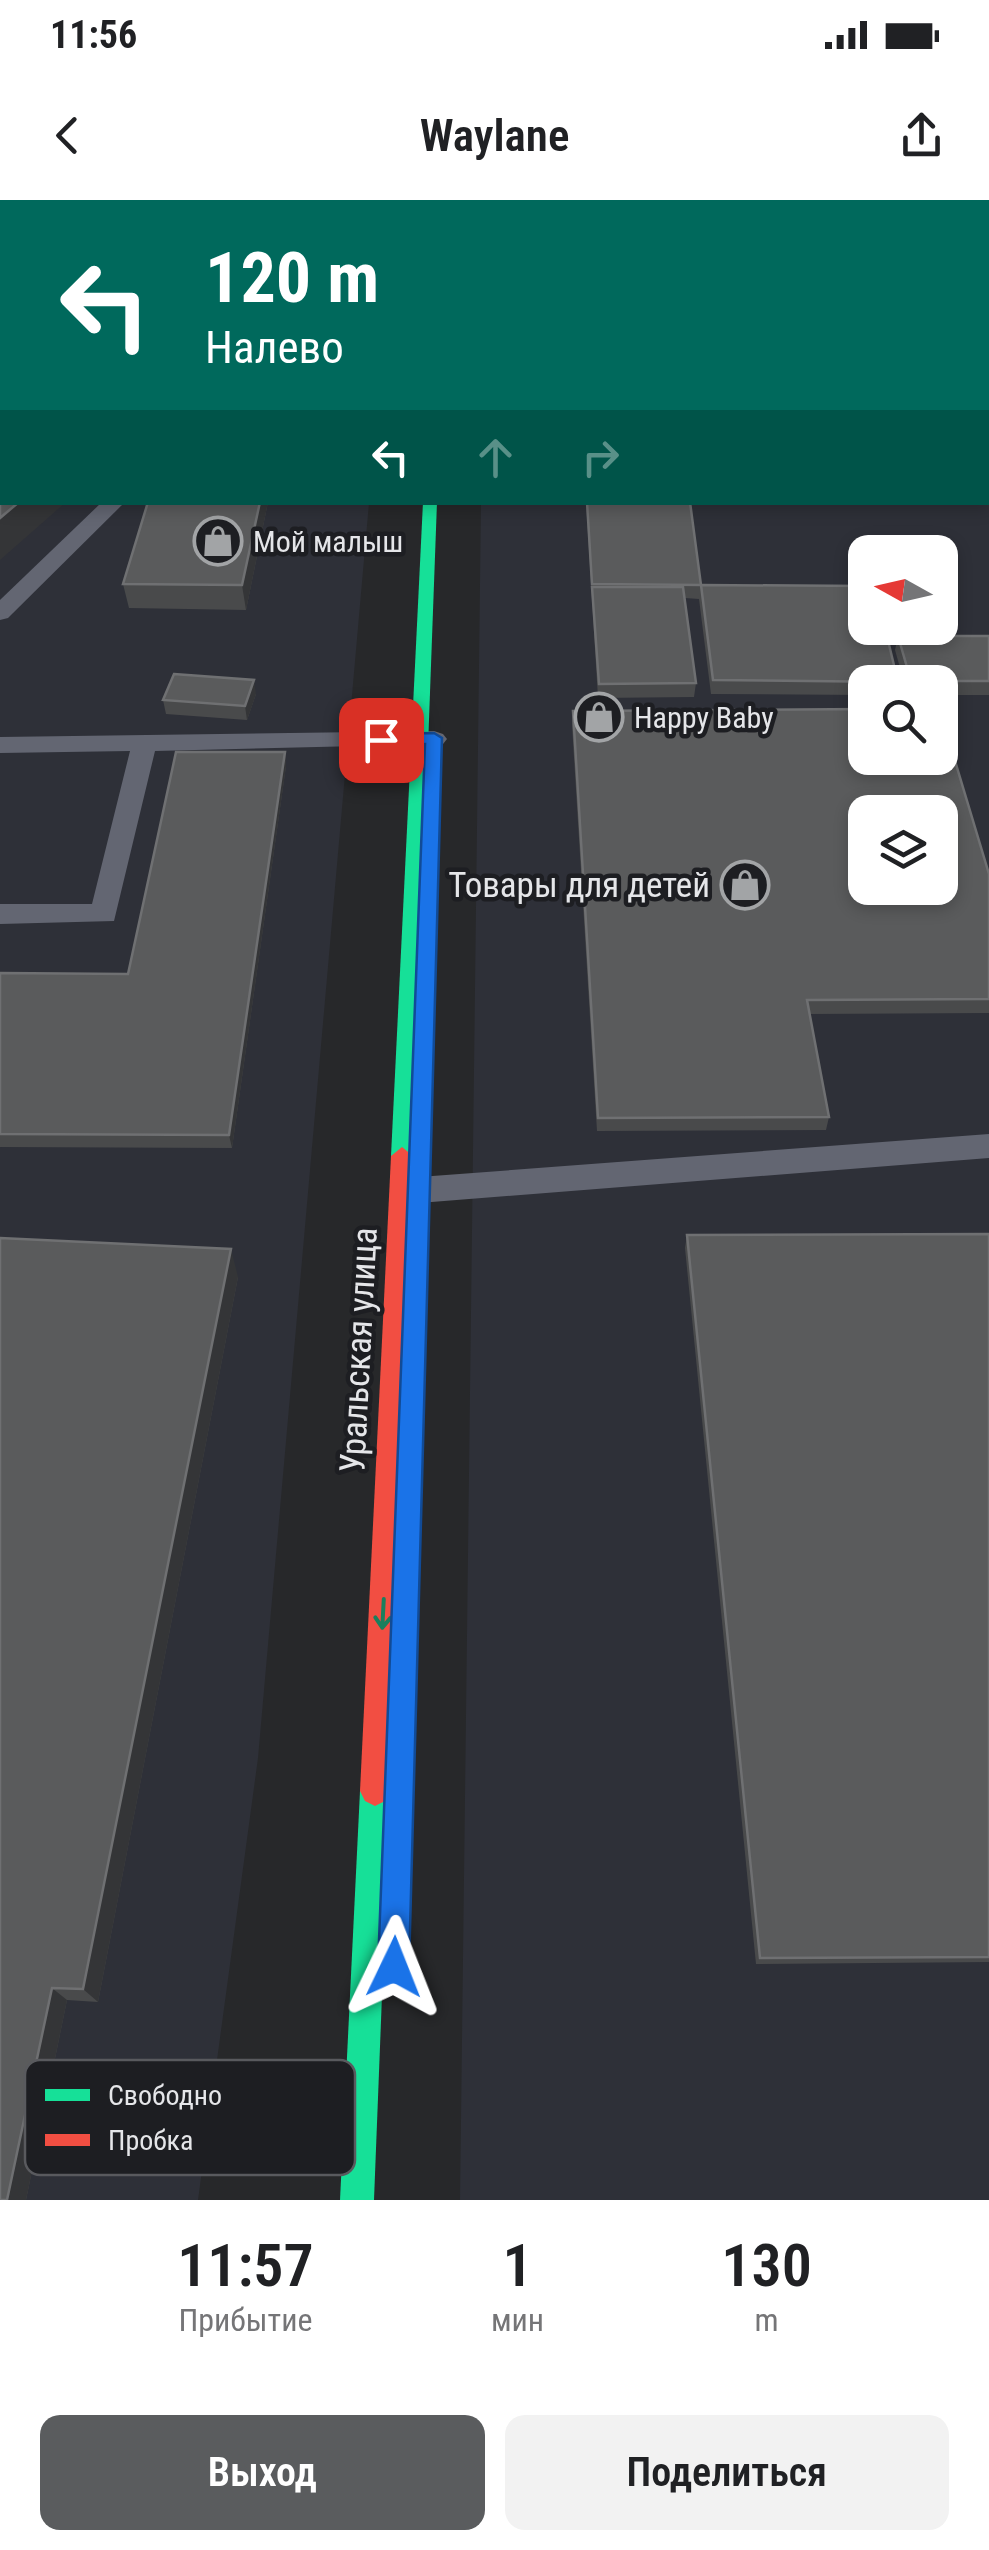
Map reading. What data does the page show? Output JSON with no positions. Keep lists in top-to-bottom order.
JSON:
{
  "streets": {
    "main road": ["Уральская улица"]
  },
  "places": {
    "shop": ["Мой малыш", "Happy Baby", "Товары для детей"]
  },
  "legend": ["Свободно", "Пробка"],
  "north": "left",
  "page": {
    "status": "11:56",
    "header": "Waylane",
    "turn": ["120 m", "Налево"],
    "eta": [
      "11:57",
      "Прибытие",
      "1",
      "мин",
      "130",
      "m"
    ],
    "buttons": ["Выход", "Поделиться"]
  }
}
